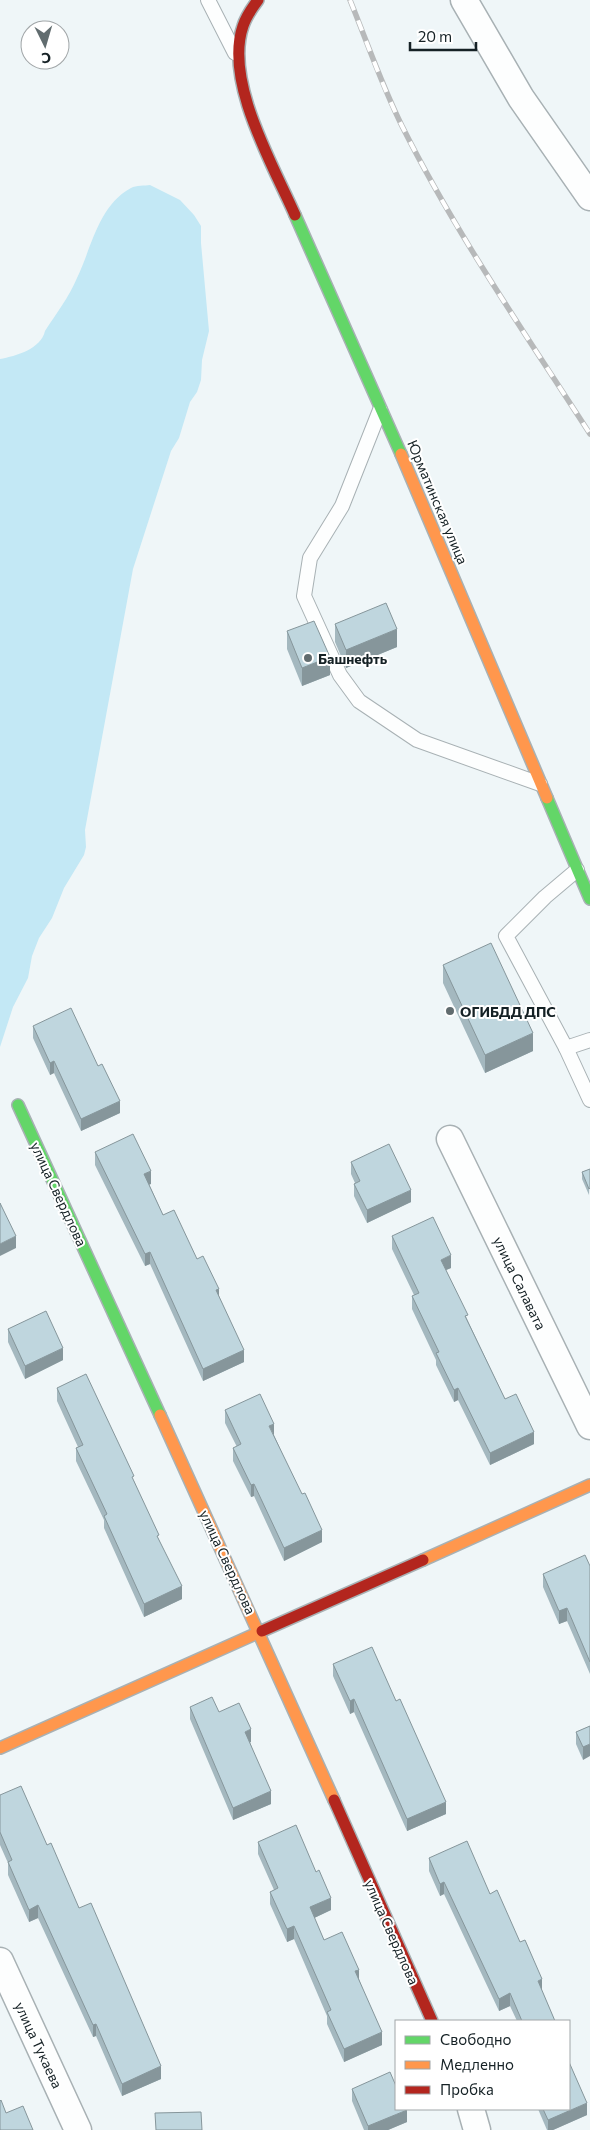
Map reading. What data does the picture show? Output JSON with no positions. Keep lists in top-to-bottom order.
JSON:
{
  "streets": {
    "street": [
      "Юрматинская улица",
      "улица Свердлова",
      "улица Салавата",
      "улица Тукаева"
    ]
  },
  "places": ["Башнефть", "ОГИБДД ДПС"],
  "legend": ["Свободно", "Медленно", "Пробка"],
  "scale_bar": "20 m",
  "north": "bottom"
}
